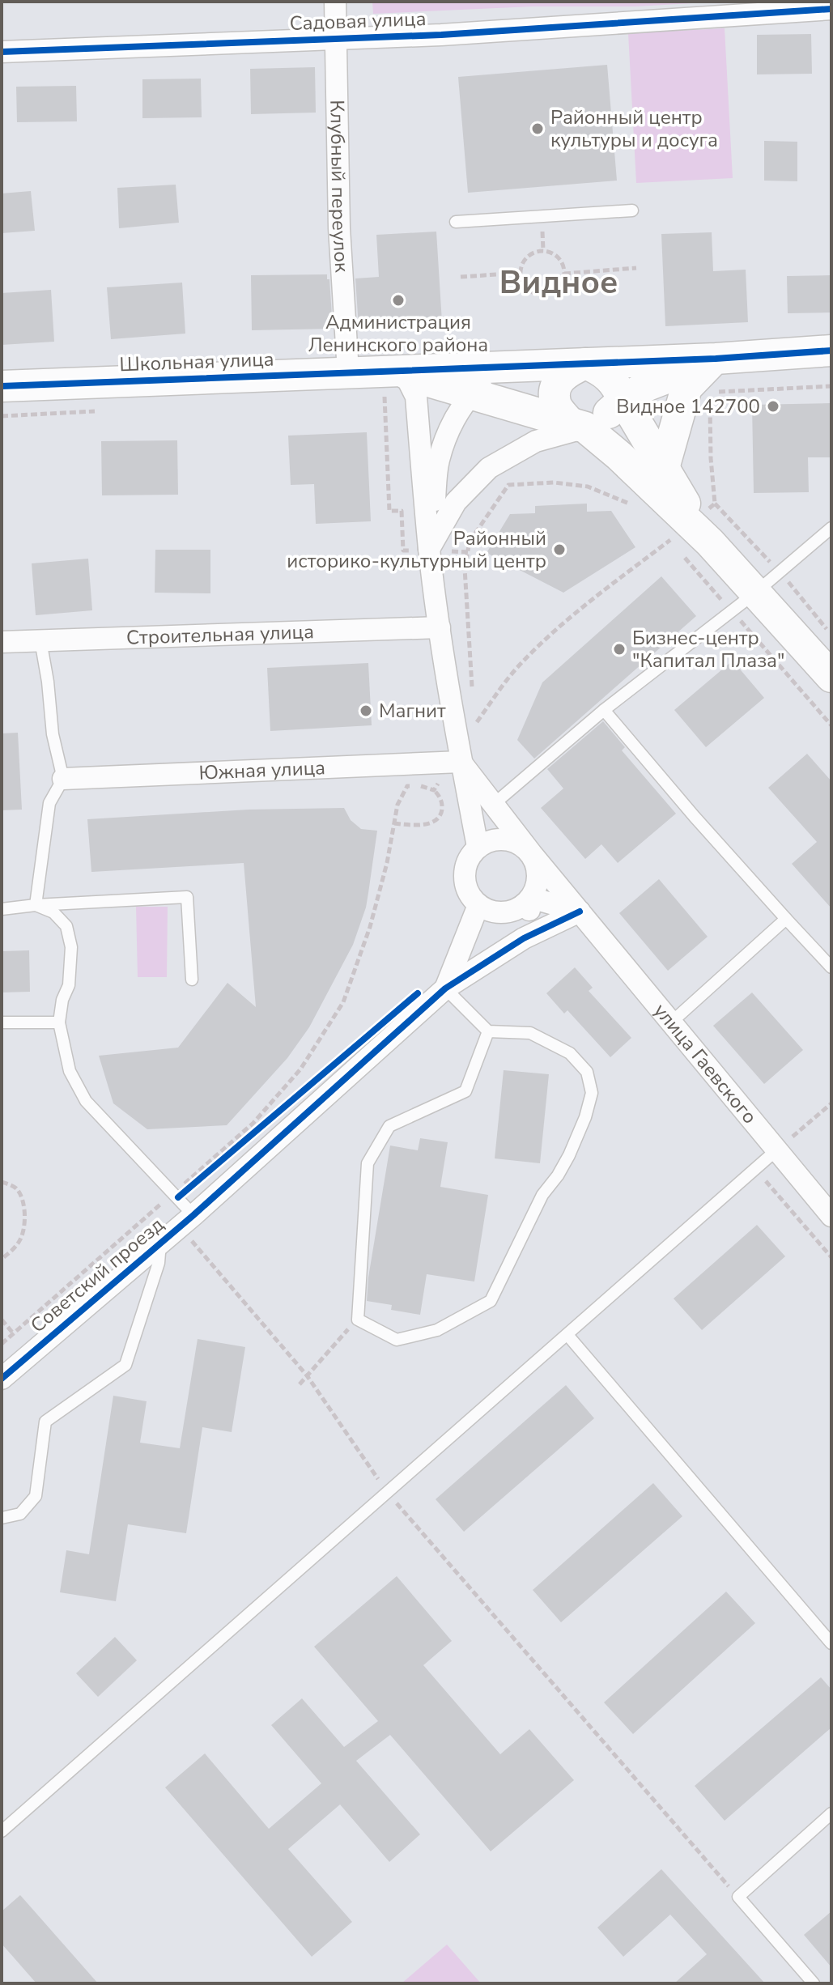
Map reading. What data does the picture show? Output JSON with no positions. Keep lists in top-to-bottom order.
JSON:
{
  "streets": {
    "street": [
      "Садовая улица",
      "Клубный переулок",
      "Школьная улица",
      "Строительная улица",
      "Южная улица",
      "улица Гаевского",
      "Советский проезд"
    ]
  },
  "crossings": [
    ["Садовая улица", "Клубный переулок"],
    ["Клубный переулок", "Школьная улица"],
    ["Строительная улица", "улица Гаевского"],
    ["Южная улица", "улица Гаевского"],
    ["улица Гаевского", "Советский проезд"]
  ],
  "districts": ["Видное"],
  "places": [
    "Районный центр культуры и досуга",
    "Администрация Ленинского района",
    "Видное 142700",
    "Районный историко-культурный центр",
    "Бизнес-центр \"Капитал Плаза\"",
    "Магнит"
  ]
}
